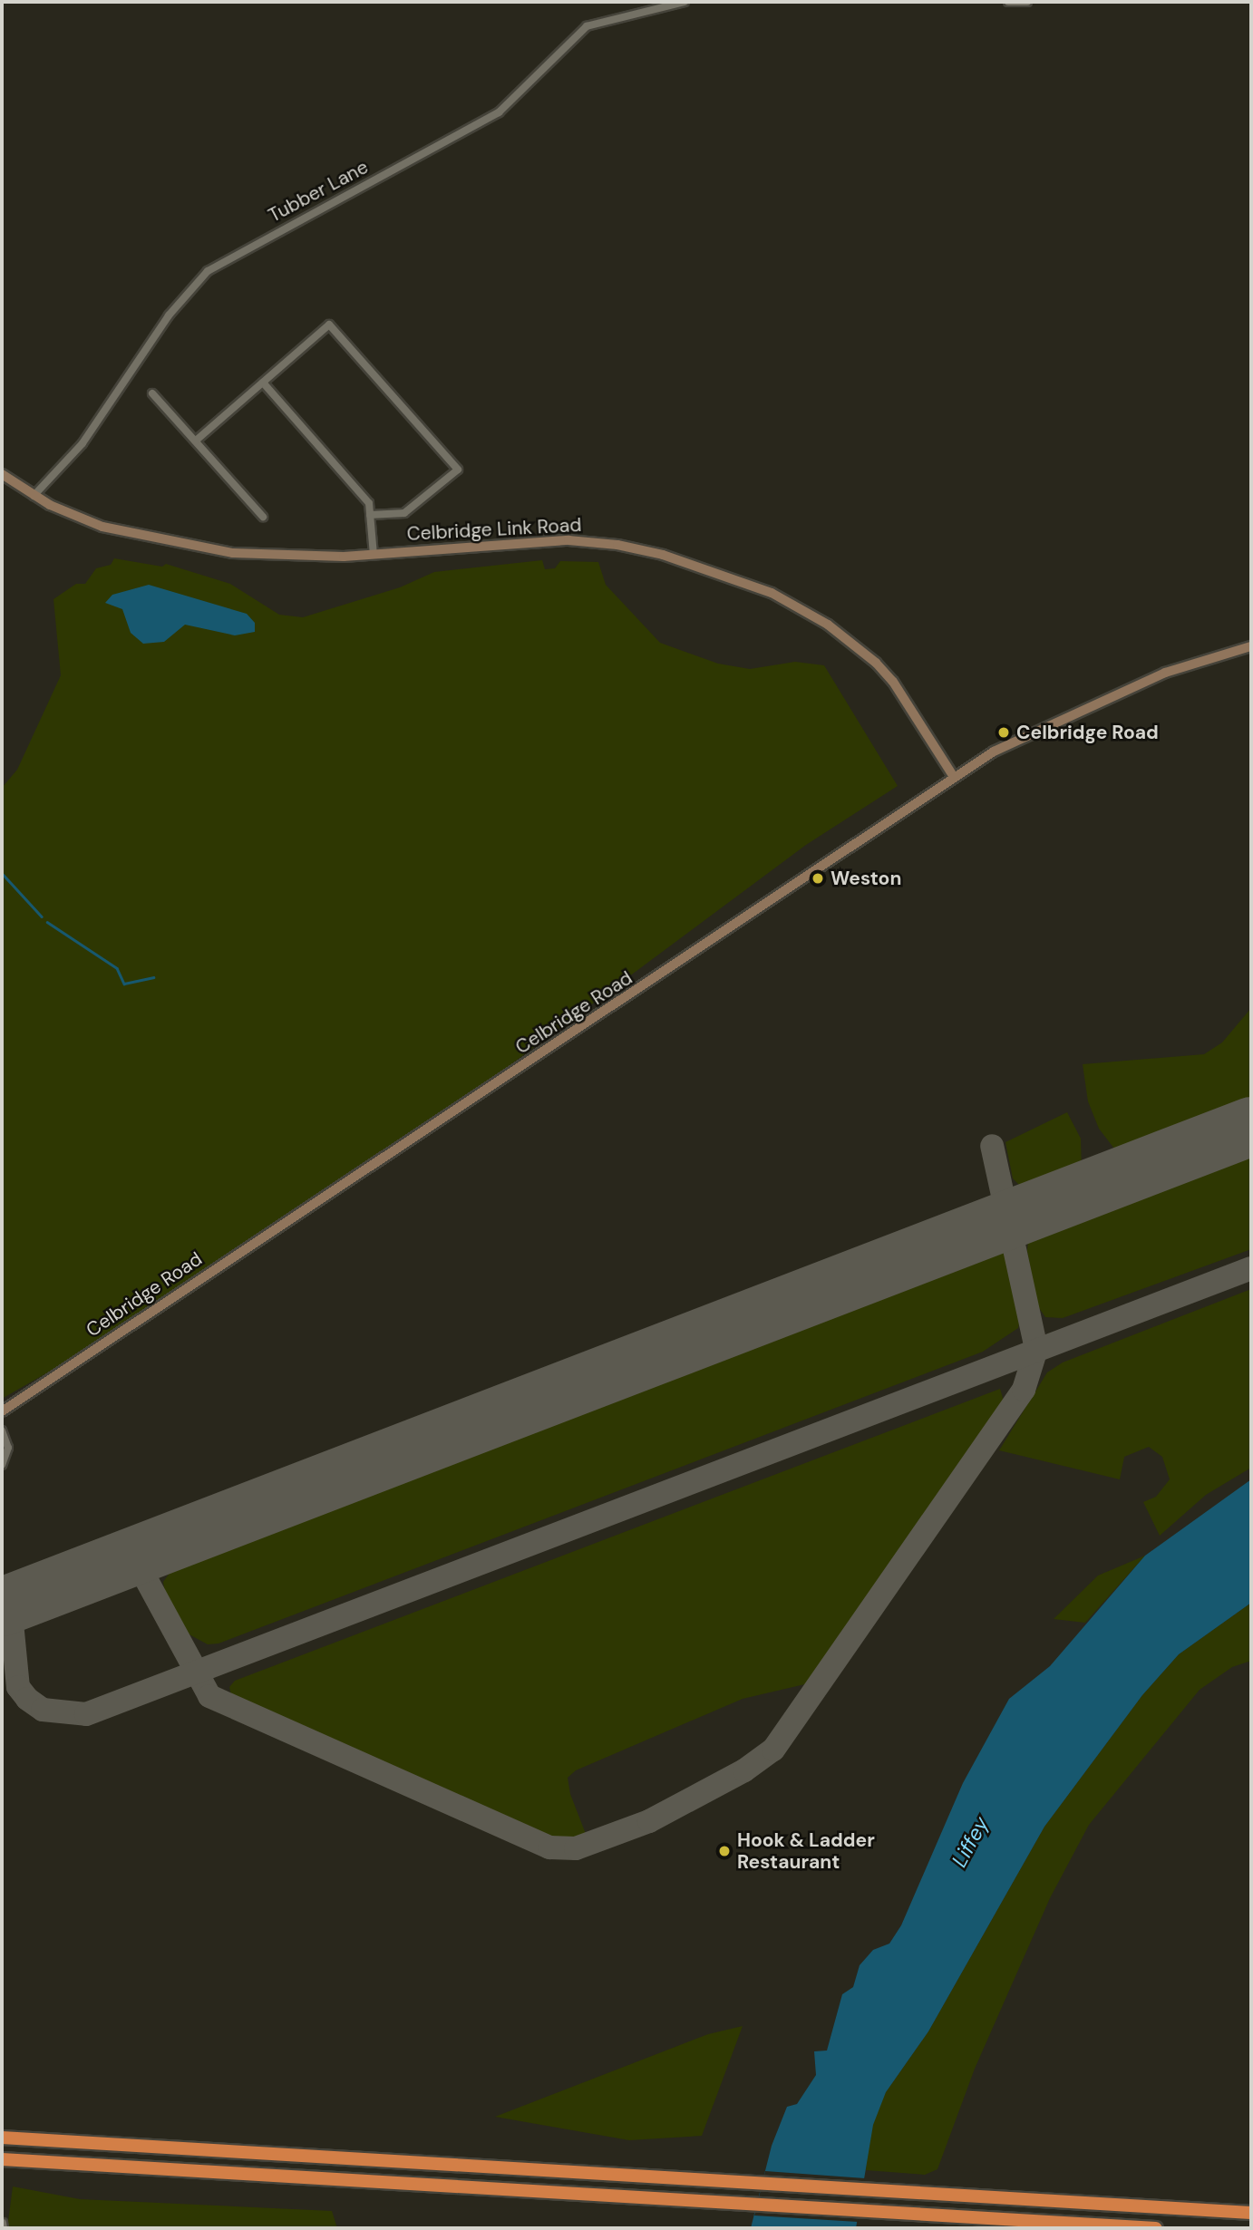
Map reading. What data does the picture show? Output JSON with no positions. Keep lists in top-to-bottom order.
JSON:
{
  "streets": {
    "main road": ["Celbridge Link Road", "Celbridge Road"],
    "street": ["Tubber Lane"]
  },
  "crossings": [
    ["Tubber Lane", "Celbridge Link Road"],
    ["Celbridge Link Road", "Celbridge Road"]
  ],
  "water": ["Liffey"],
  "places": ["Celbridge Road", "Weston", "Hook & Ladder Restaurant"]
}
